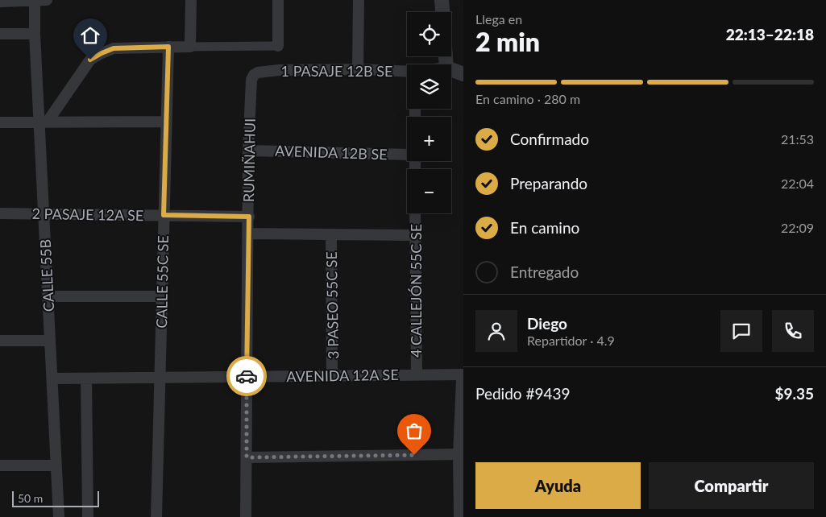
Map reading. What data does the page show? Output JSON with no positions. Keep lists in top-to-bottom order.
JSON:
{
  "streets": {
    "street": [
      "1 PASAJE 12B SE",
      "AVENIDA 12B SE",
      "RUMIÑAHUI",
      "2 PASAJE 12A SE",
      "CALLE 55B",
      "CALLE 55C SE",
      "4 CALLEJÓN 55C SE",
      "3 PASEO 55C SE",
      "AVENIDA 12A SE"
    ]
  },
  "crossings": [
    ["1 PASAJE 12B SE", "RUMIÑAHUI"],
    ["AVENIDA 12B SE", "RUMIÑAHUI"],
    ["RUMIÑAHUI", "2 PASAJE 12A SE"],
    ["RUMIÑAHUI", "AVENIDA 12A SE"],
    ["2 PASAJE 12A SE", "CALLE 55B"],
    ["2 PASAJE 12A SE", "CALLE 55C SE"],
    ["CALLE 55B", "AVENIDA 12A SE"],
    ["CALLE 55C SE", "AVENIDA 12A SE"],
    ["4 CALLEJÓN 55C SE", "AVENIDA 12A SE"],
    ["3 PASEO 55C SE", "AVENIDA 12A SE"]
  ],
  "scale_bar": "50 m",
  "page": {
    "heading": ["2 min", "Llega en", "22:13–22:18"],
    "panel": [
      "Diego",
      "Repartidor · 4.9",
      "Pedido #9439",
      "$9.35"
    ],
    "map_buttons": ["+", "−"],
    "bar": "En camino · 280 m",
    "list": [
      ["Confirmado", "21:53"],
      ["Preparando", "22:04"],
      ["En camino", "22:09"],
      "Entregado"
    ],
    "buttons": ["Ayuda", "Compartir"],
    "scale": "50 m"
  }
}
